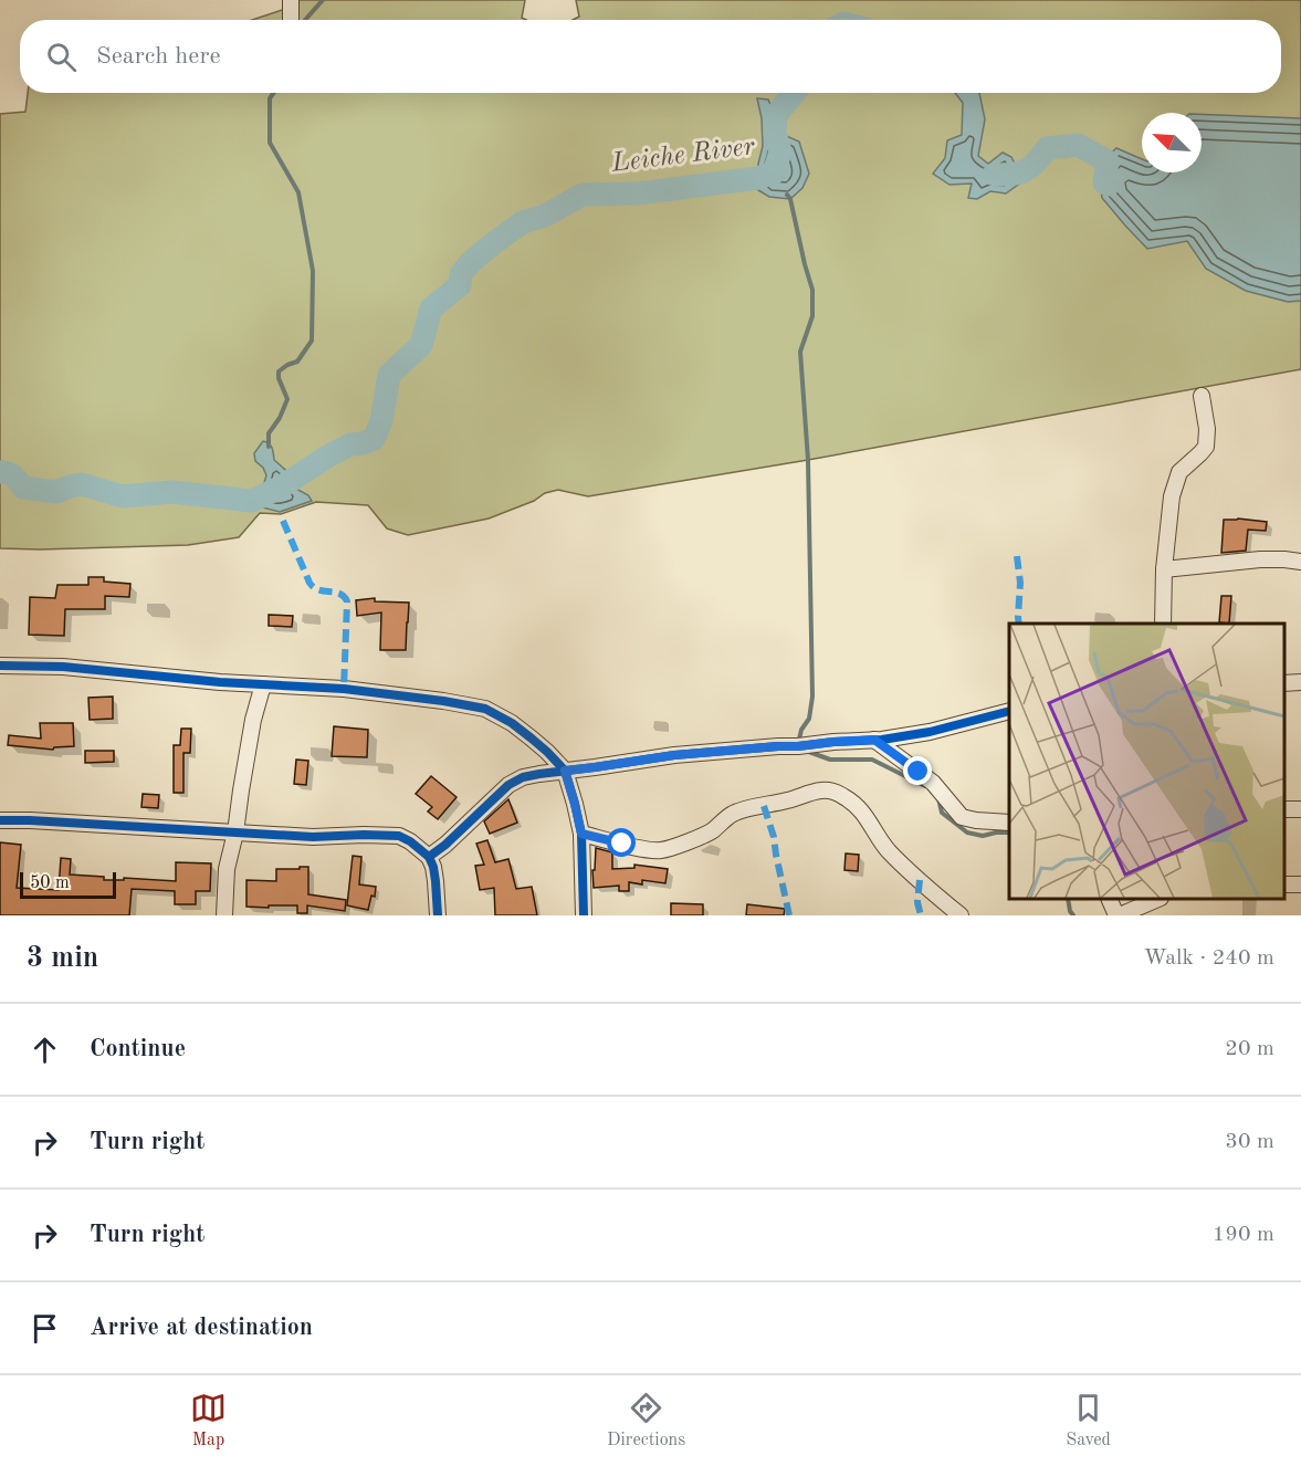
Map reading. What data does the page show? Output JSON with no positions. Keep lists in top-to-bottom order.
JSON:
{
  "water": ["Leiche River"],
  "scale_bar": "50 m",
  "north": "top left",
  "page": {
    "search": "Search here",
    "scale": "50 m",
    "heading": ["3 min", "Walk · 240 m"],
    "list": [
      ["Continue", "20 m"],
      ["Turn right", "30 m"],
      ["Turn right", "190 m"],
      "Arrive at destination"
    ],
    "nav": ["Map", "Directions", "Saved"]
  }
}
